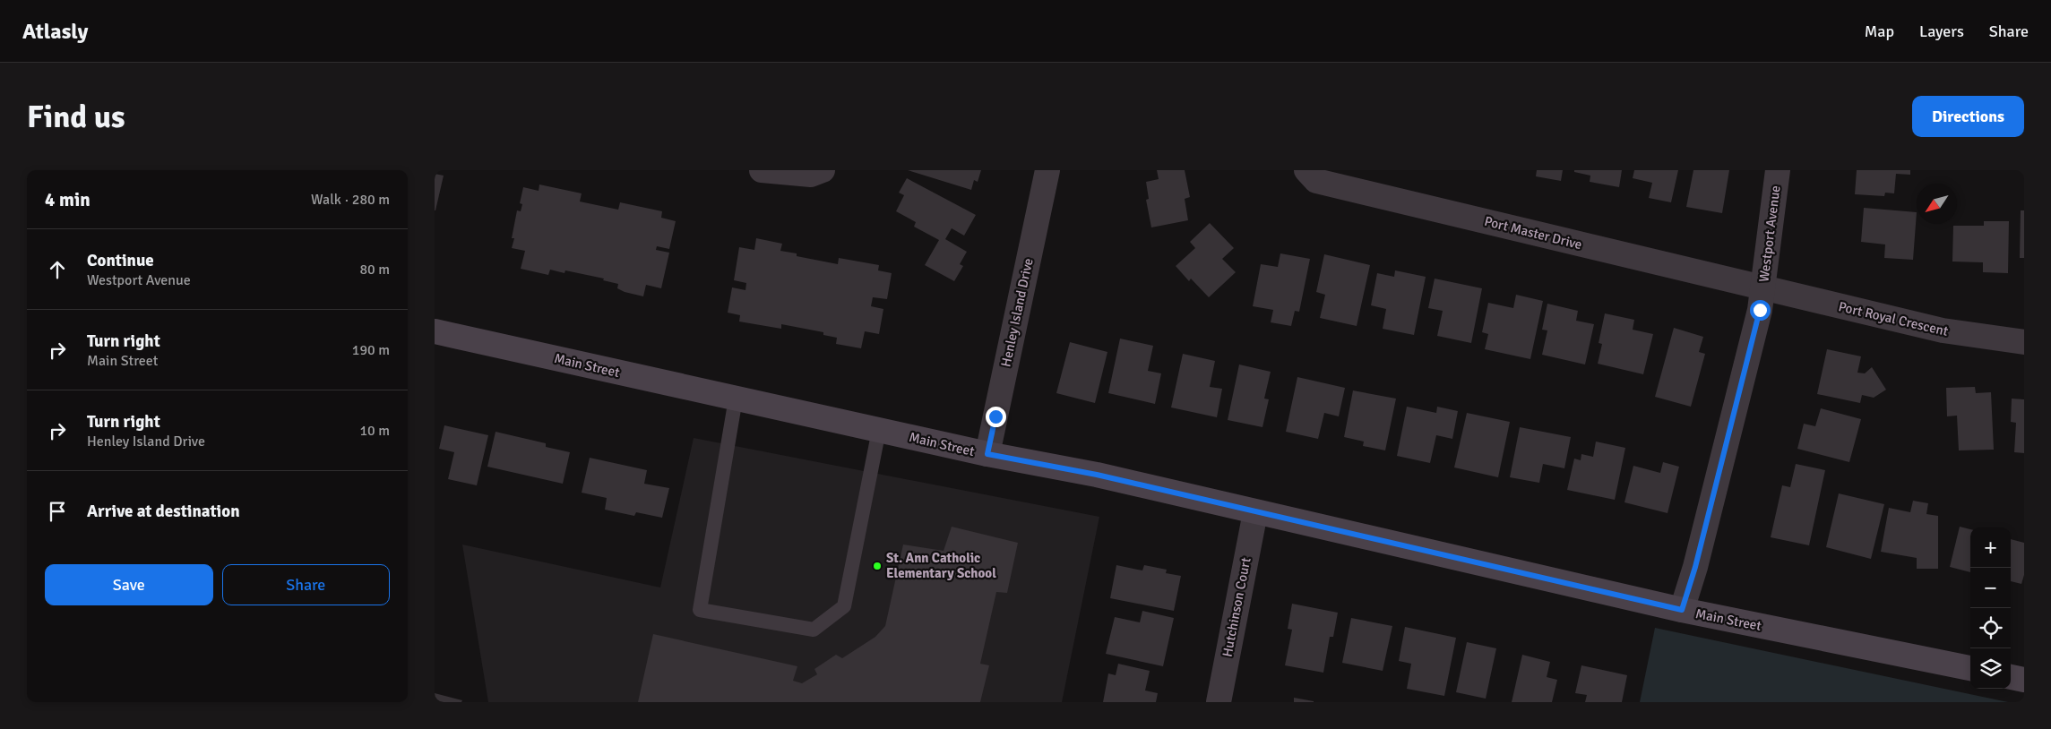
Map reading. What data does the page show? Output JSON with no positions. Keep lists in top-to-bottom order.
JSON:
{
  "streets": {
    "main road": ["Main Street"],
    "street": [
      "Port Master Drive",
      "Westport Avenue",
      "Henley Island Drive",
      "Port Royal Crescent",
      "Hutchinson Court"
    ]
  },
  "crossings": [
    ["Port Master Drive", "Westport Avenue"],
    ["Port Master Drive", "Port Royal Crescent"],
    ["Westport Avenue", "Port Royal Crescent"],
    ["Westport Avenue", "Main Street"],
    ["Henley Island Drive", "Main Street"],
    ["Main Street", "Hutchinson Court"]
  ],
  "places": ["St. Ann Catholic Elementary School"],
  "north": "bottom left",
  "page": {
    "header": "Atlasly",
    "nav": ["Map", "Layers", "Share"],
    "buttons": [
      "Directions",
      ["Save", "Share"]
    ],
    "title": "Find us",
    "heading": ["4 min", "Walk · 280 m"],
    "list": [
      ["Continue", "Westport Avenue", "80 m"],
      ["Turn right", "Main Street", "190 m"],
      ["Turn right", "Henley Island Drive", "10 m"],
      "Arrive at destination"
    ],
    "map_buttons": ["+", "−"]
  }
}
